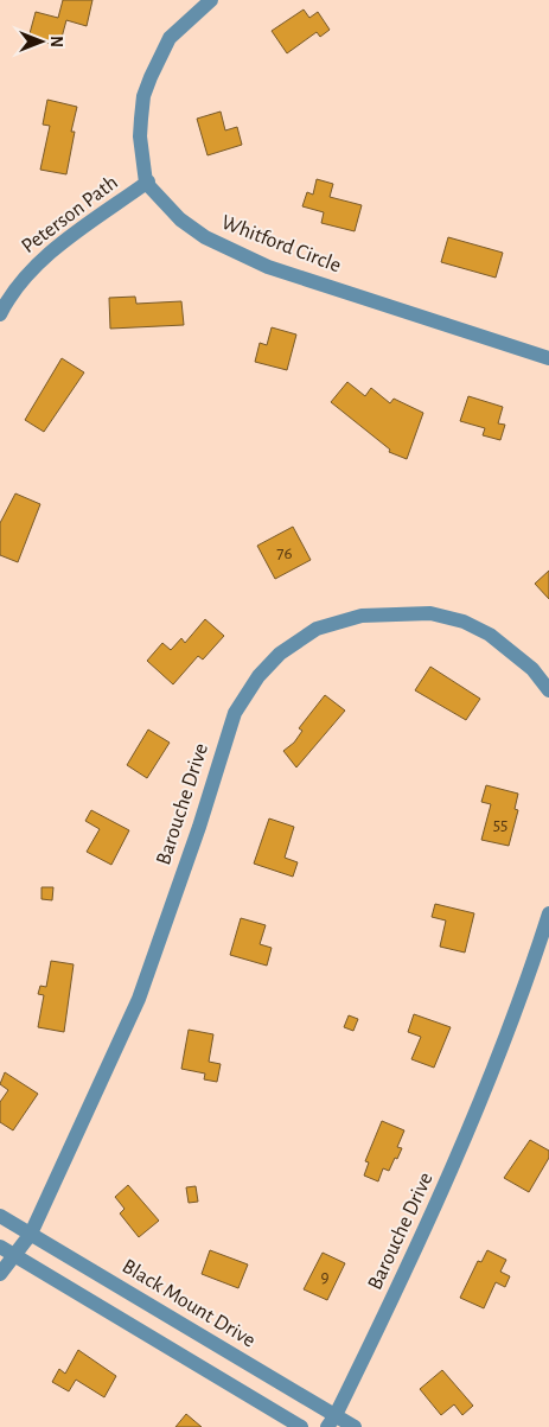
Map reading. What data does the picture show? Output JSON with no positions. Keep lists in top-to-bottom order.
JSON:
{
  "streets": {
    "street": [
      "Peterson Path",
      "Whitford Circle",
      "Barouche Drive",
      "Black Mount Drive"
    ]
  },
  "crossings": [
    ["Peterson Path", "Whitford Circle"],
    ["Barouche Drive", "Black Mount Drive"]
  ],
  "house_numbers": ["76", "55", "9"],
  "north": "right"
}
